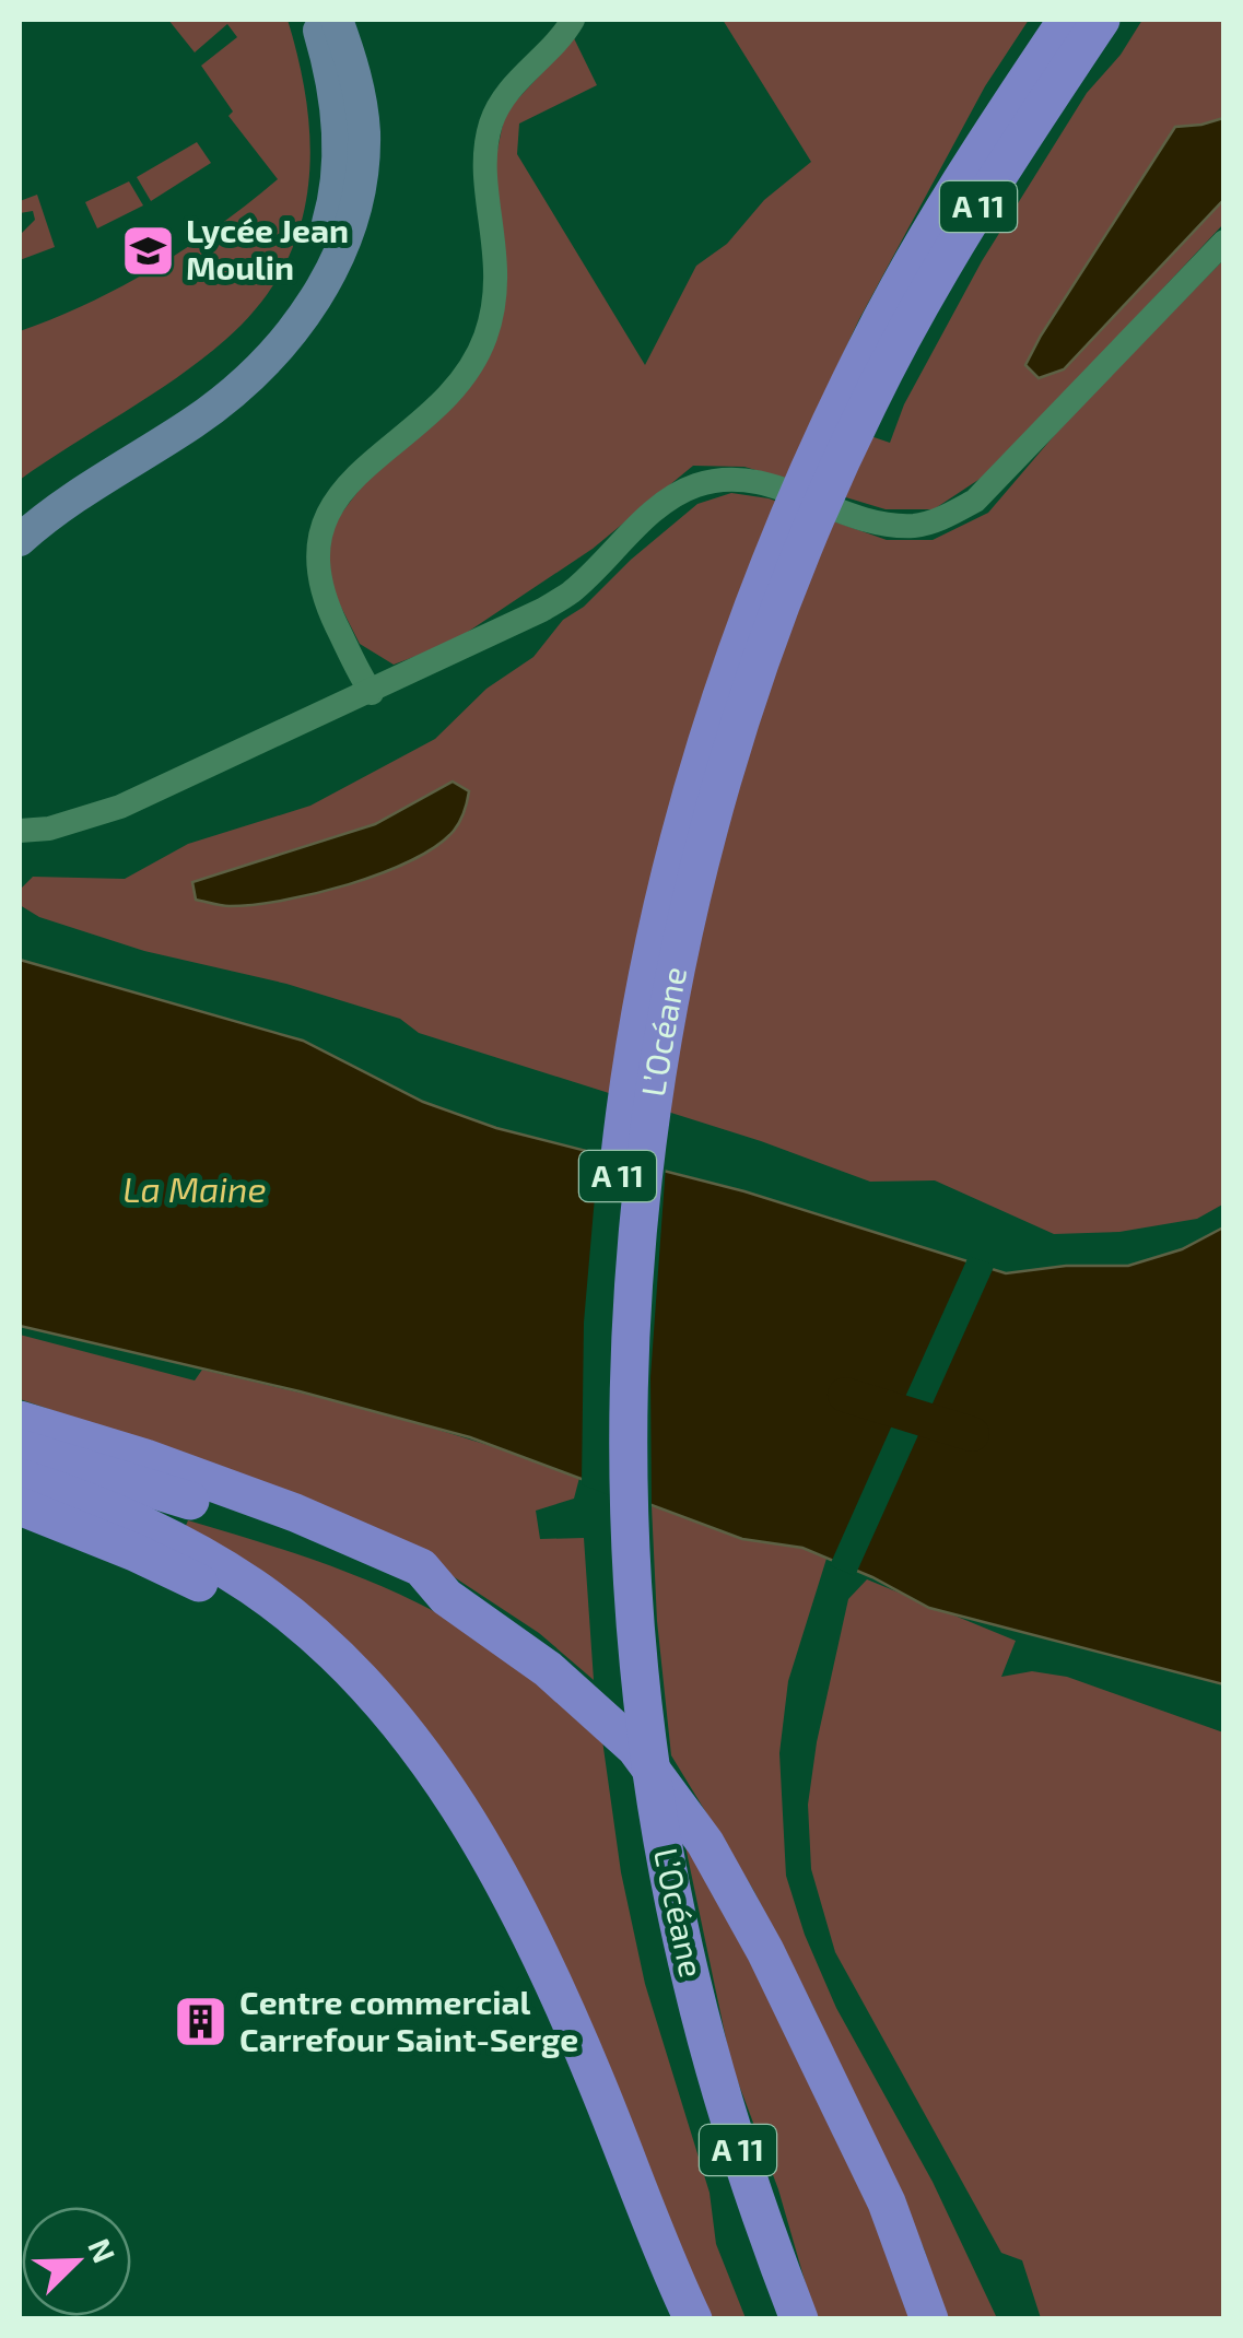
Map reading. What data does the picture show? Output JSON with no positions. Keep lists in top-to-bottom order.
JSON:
{
  "streets": {
    "highway": ["A 11", "L’Océane"]
  },
  "water": ["La Maine"],
  "places": {
    "school or university": ["Lycée Jean Moulin"],
    "building": ["Centre commercial Carrefour Saint-Serge"]
  },
  "north": "top right"
}
